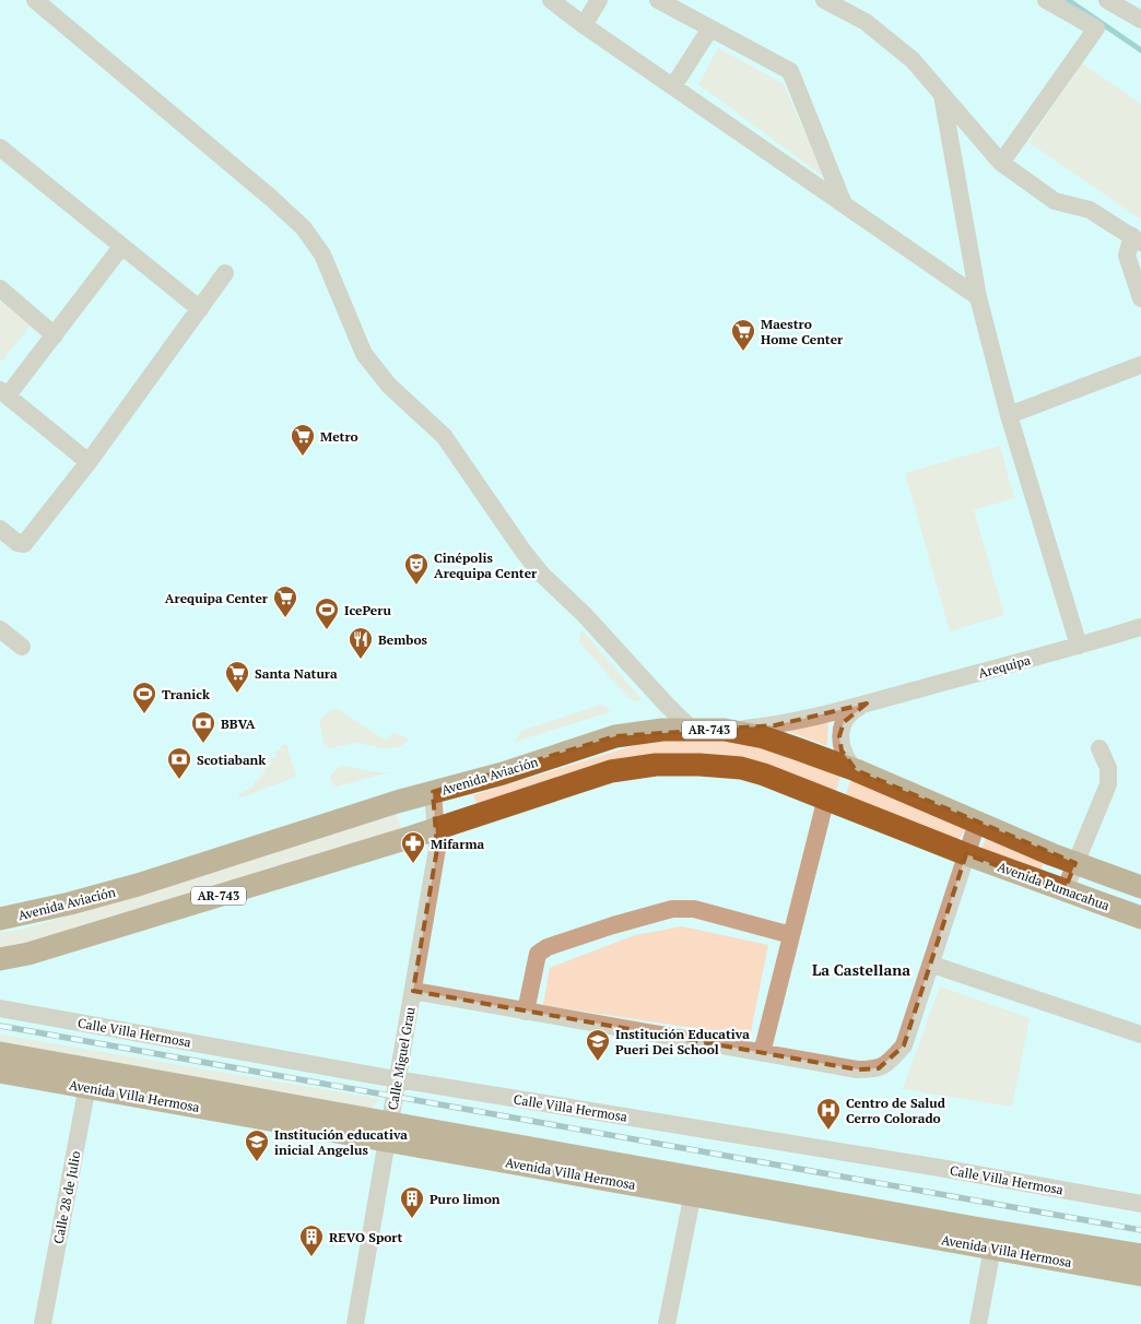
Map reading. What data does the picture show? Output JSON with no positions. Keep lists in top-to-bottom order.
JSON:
{
  "streets": {
    "main road": [
      "AR-743",
      "Avenida Aviación",
      "Avenida Pumacahua",
      "Avenida Villa Hermosa"
    ],
    "street": [
      "Arequipa",
      "Calle Villa Hermosa",
      "Calle Miguel Grau",
      "Calle 28 de Julio"
    ]
  },
  "crossings": [
    ["Arequipa", "Avenida Aviación"],
    ["AR-743", "Avenida Pumacahua"],
    ["AR-743", "Calle Miguel Grau"],
    ["Avenida Aviación", "Avenida Pumacahua"],
    ["Avenida Aviación", "Calle Miguel Grau"],
    ["Calle Villa Hermosa", "Calle Miguel Grau"],
    ["Calle Miguel Grau", "Avenida Villa Hermosa"],
    ["Avenida Villa Hermosa", "Calle 28 de Julio"]
  ],
  "districts": ["La Castellana"],
  "places": {
    "supermarket": [
      "Maestro Home Center",
      "Metro",
      "Arequipa Center",
      "Santa Natura"
    ],
    "theatre": ["Cinépolis Arequipa Center"],
    "sports": ["IcePeru", "Tranick"],
    "restaurant": ["Bembos"],
    "bank": ["BBVA", "Scotiabank"],
    "pharmacy": ["Mifarma"],
    "school or university": ["Institución Educativa Pueri Dei School", "Institución educativa inicial Angelus"],
    "hospital": ["Centro de Salud Cerro Colorado"],
    "building": ["Puro limon", "REVO Sport"]
  }
}
